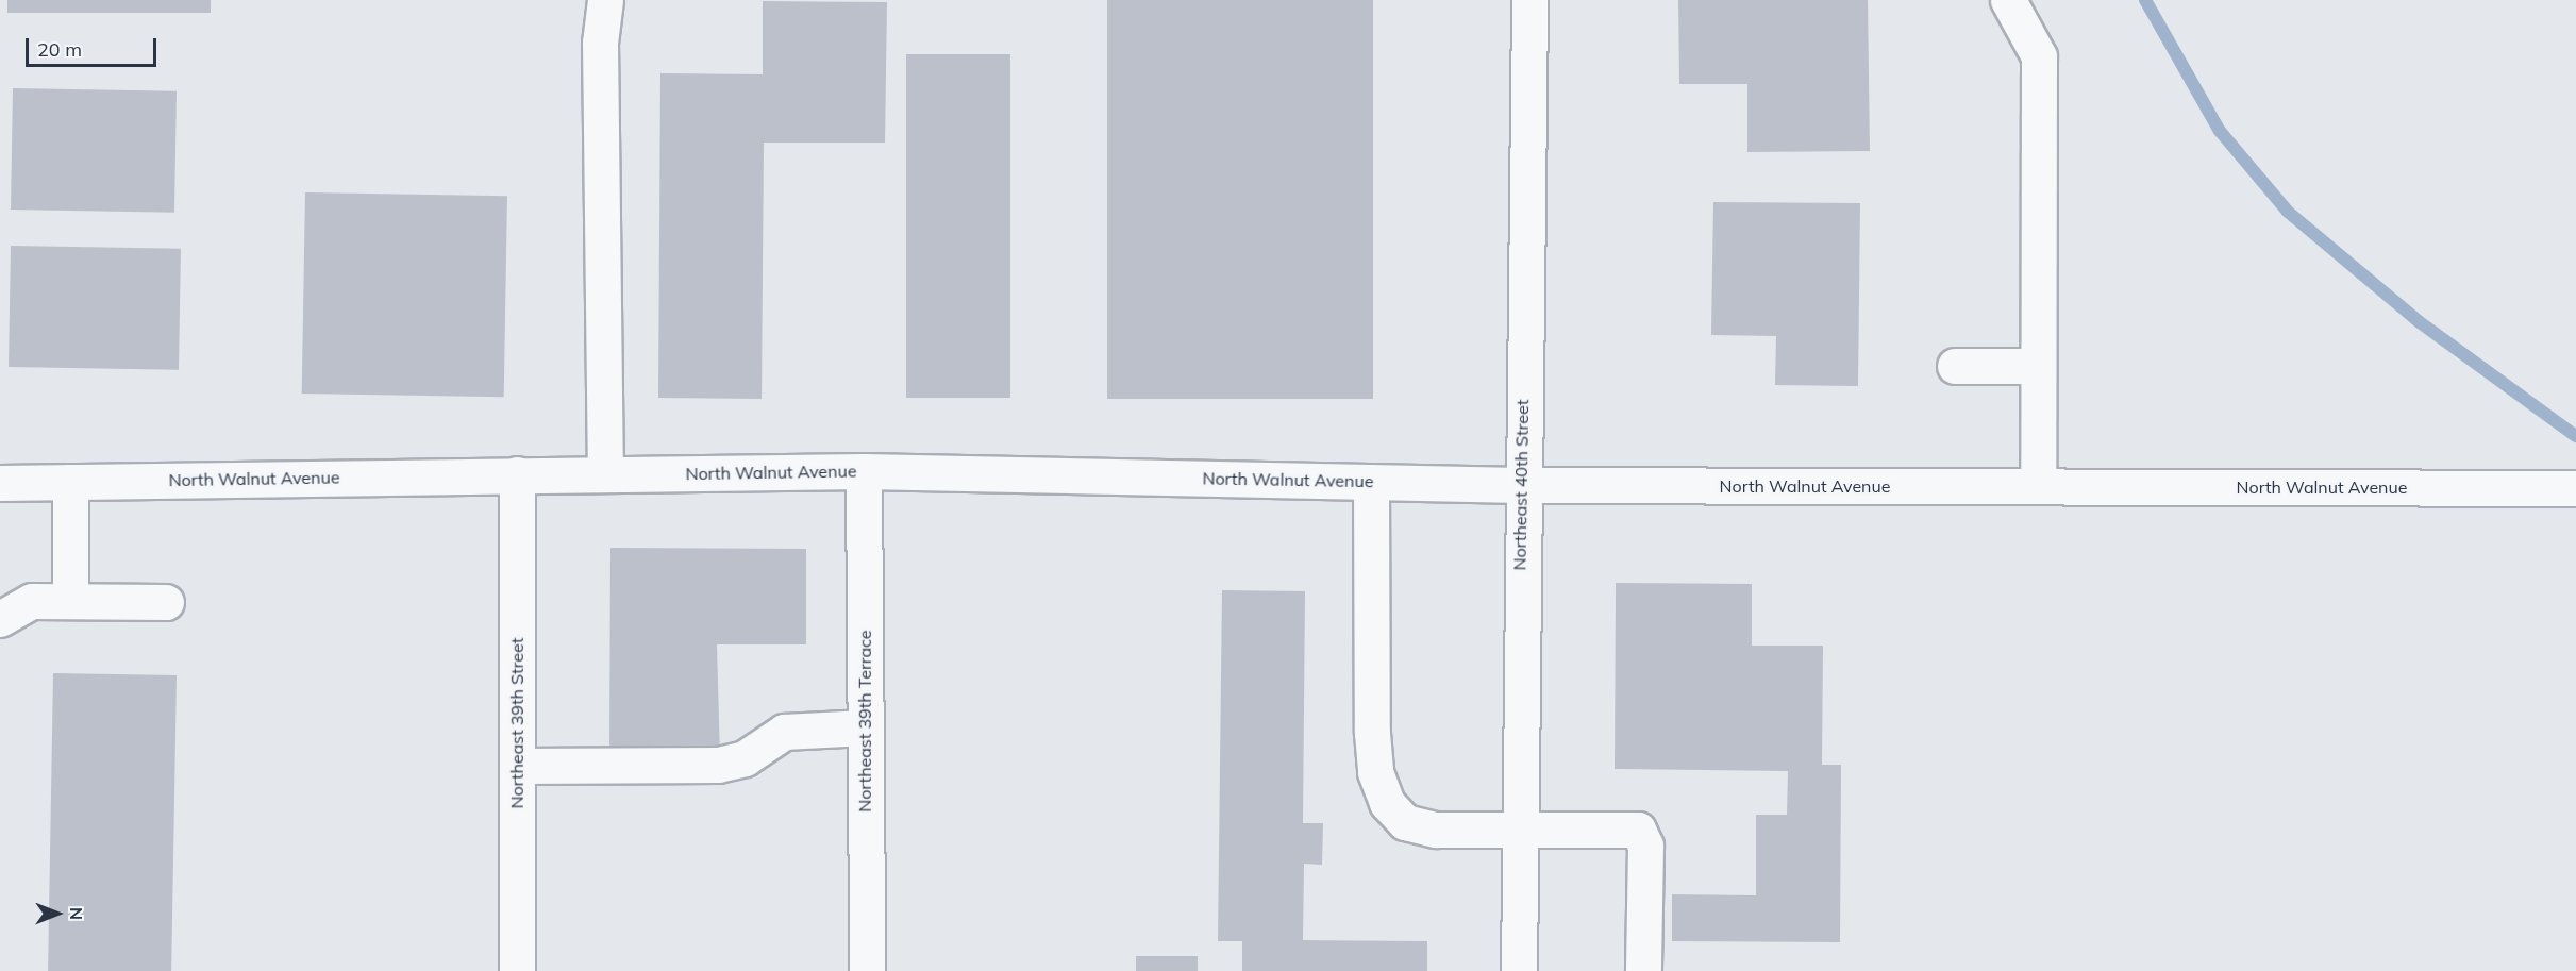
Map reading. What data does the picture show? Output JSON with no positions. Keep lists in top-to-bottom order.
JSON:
{
  "streets": {
    "street": [
      "North Walnut Avenue",
      "Northeast 40th Street",
      "Northeast 39th Terrace",
      "Northeast 39th Street"
    ]
  },
  "crossings": [
    ["North Walnut Avenue", "Northeast 40th Street"],
    ["North Walnut Avenue", "Northeast 39th Terrace"],
    ["North Walnut Avenue", "Northeast 39th Street"]
  ],
  "scale_bar": "20 m",
  "north": "right"
}
